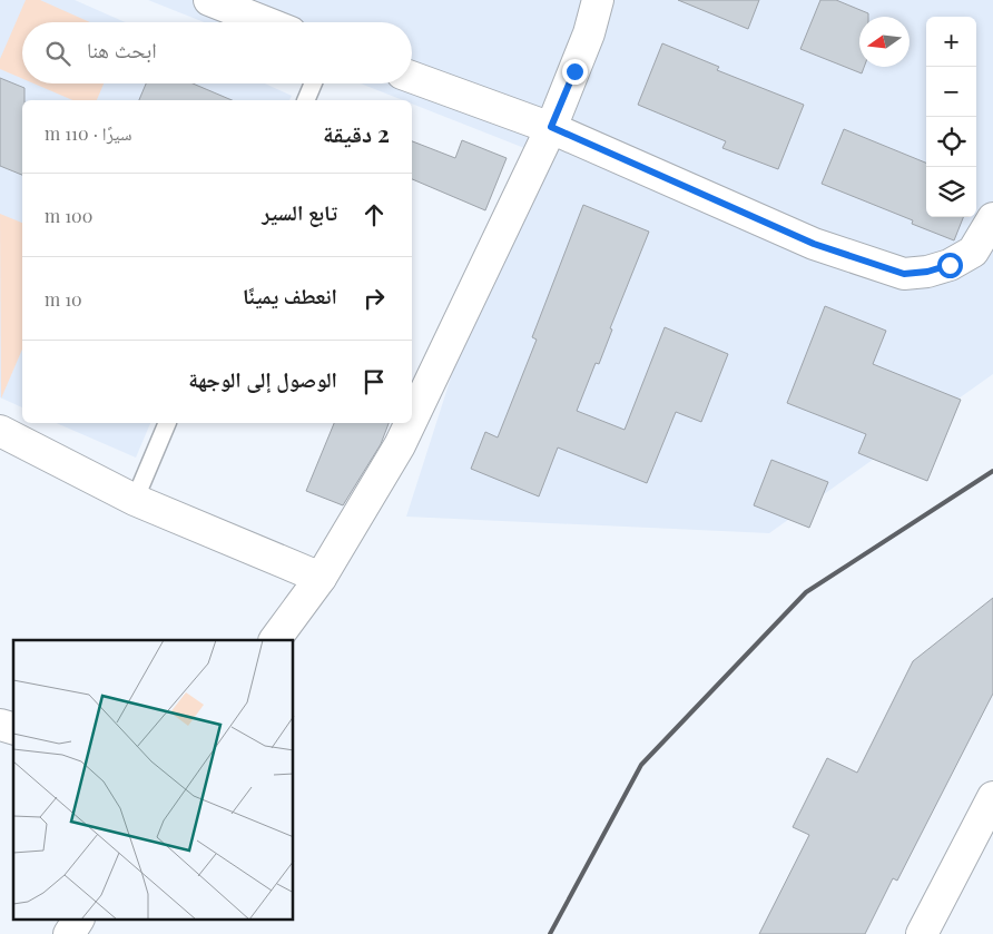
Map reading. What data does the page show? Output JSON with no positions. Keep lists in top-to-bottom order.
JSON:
{
  "north": "left",
  "page": {
    "map_buttons": ["+", "−"],
    "search": "ابحث هنا",
    "heading": ["2 دقيقة", "سيرًا · 110 m"],
    "list": [
      ["تابع السير", "100 m"],
      ["انعطف يمينًا", "10 m"],
      "الوصول إلى الوجهة"
    ]
  }
}
